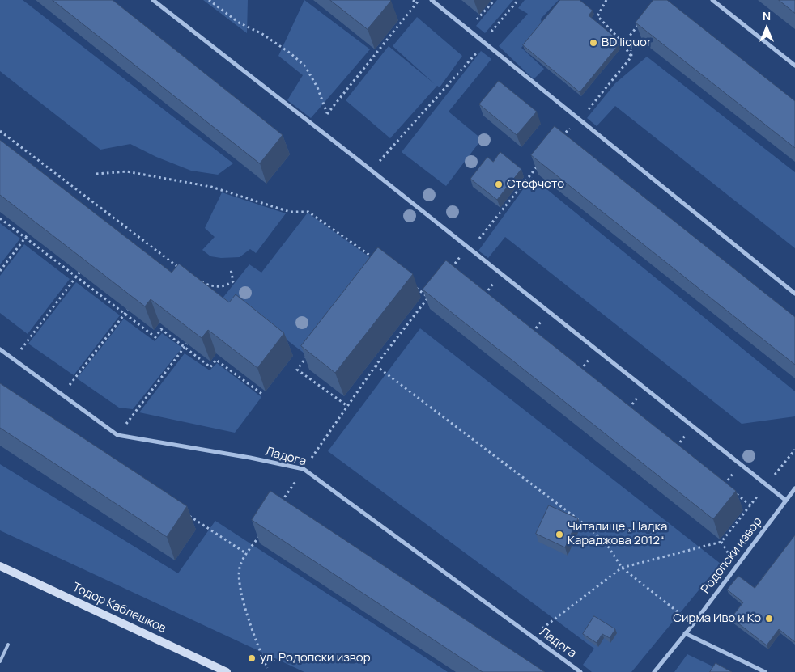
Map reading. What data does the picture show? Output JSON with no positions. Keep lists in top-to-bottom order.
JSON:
{
  "streets": {
    "main road": ["Тодор Каблешков"],
    "street": ["Ладога", "Родопски извор"]
  },
  "places": [
    "BD liquor",
    "Стефчето",
    "Читалище „Надка Караджова 2012“",
    "Сирма Иво и Ко",
    "ул. Родопски извор"
  ],
  "north": "top"
}
